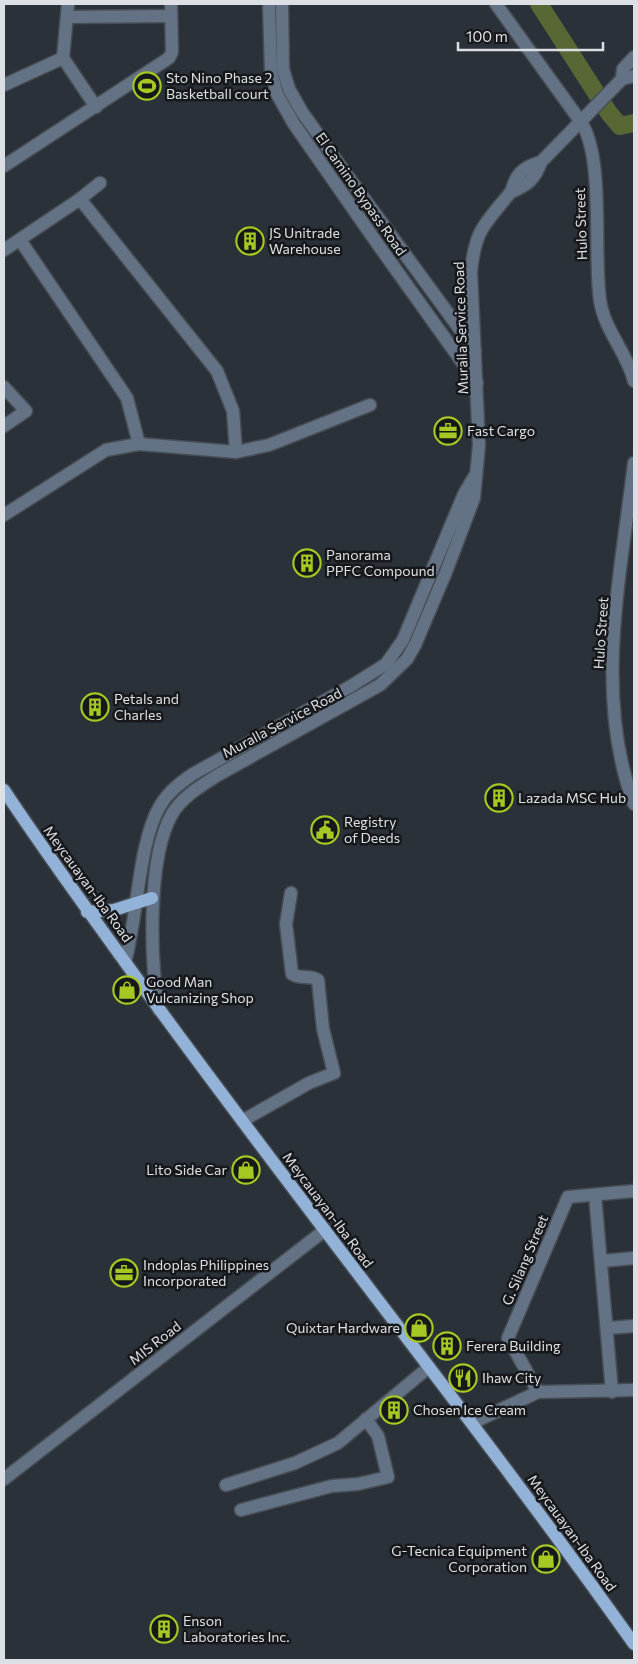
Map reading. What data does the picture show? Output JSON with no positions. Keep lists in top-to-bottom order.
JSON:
{
  "streets": {
    "main road": ["Meycauayan-Iba Road"],
    "street": [
      "El Camino Bypass Road",
      "Hulo Street",
      "Muralla Service Road",
      "G. Silang Street",
      "MIS Road"
    ]
  },
  "crossings": [
    ["El Camino Bypass Road", "Muralla Service Road"],
    ["Hulo Street", "Muralla Service Road"],
    ["Muralla Service Road", "Meycauayan-Iba Road"],
    ["Meycauayan-Iba Road", "MIS Road"]
  ],
  "places": {
    "sports": ["Sto Nino Phase 2 Basketball court"],
    "building": [
      "JS Unitrade Warehouse",
      "Panorama PPFC Compound",
      "Petals and Charles",
      "Lazada MSC Hub",
      "Ferera Building",
      "Chosen Ice Cream",
      "Enson Laboratories Inc."
    ],
    "office": ["Fast Cargo", "Indoplas Philippines Incorporated"],
    "public building": ["Registry of Deeds"],
    "shop": [
      "Good Man Vulcanizing Shop",
      "Lito Side Car",
      "Quixtar Hardware",
      "G-Tecnica Equipment Corporation"
    ],
    "restaurant": ["Ihaw City"]
  },
  "scale_bar": "100 m"
}
